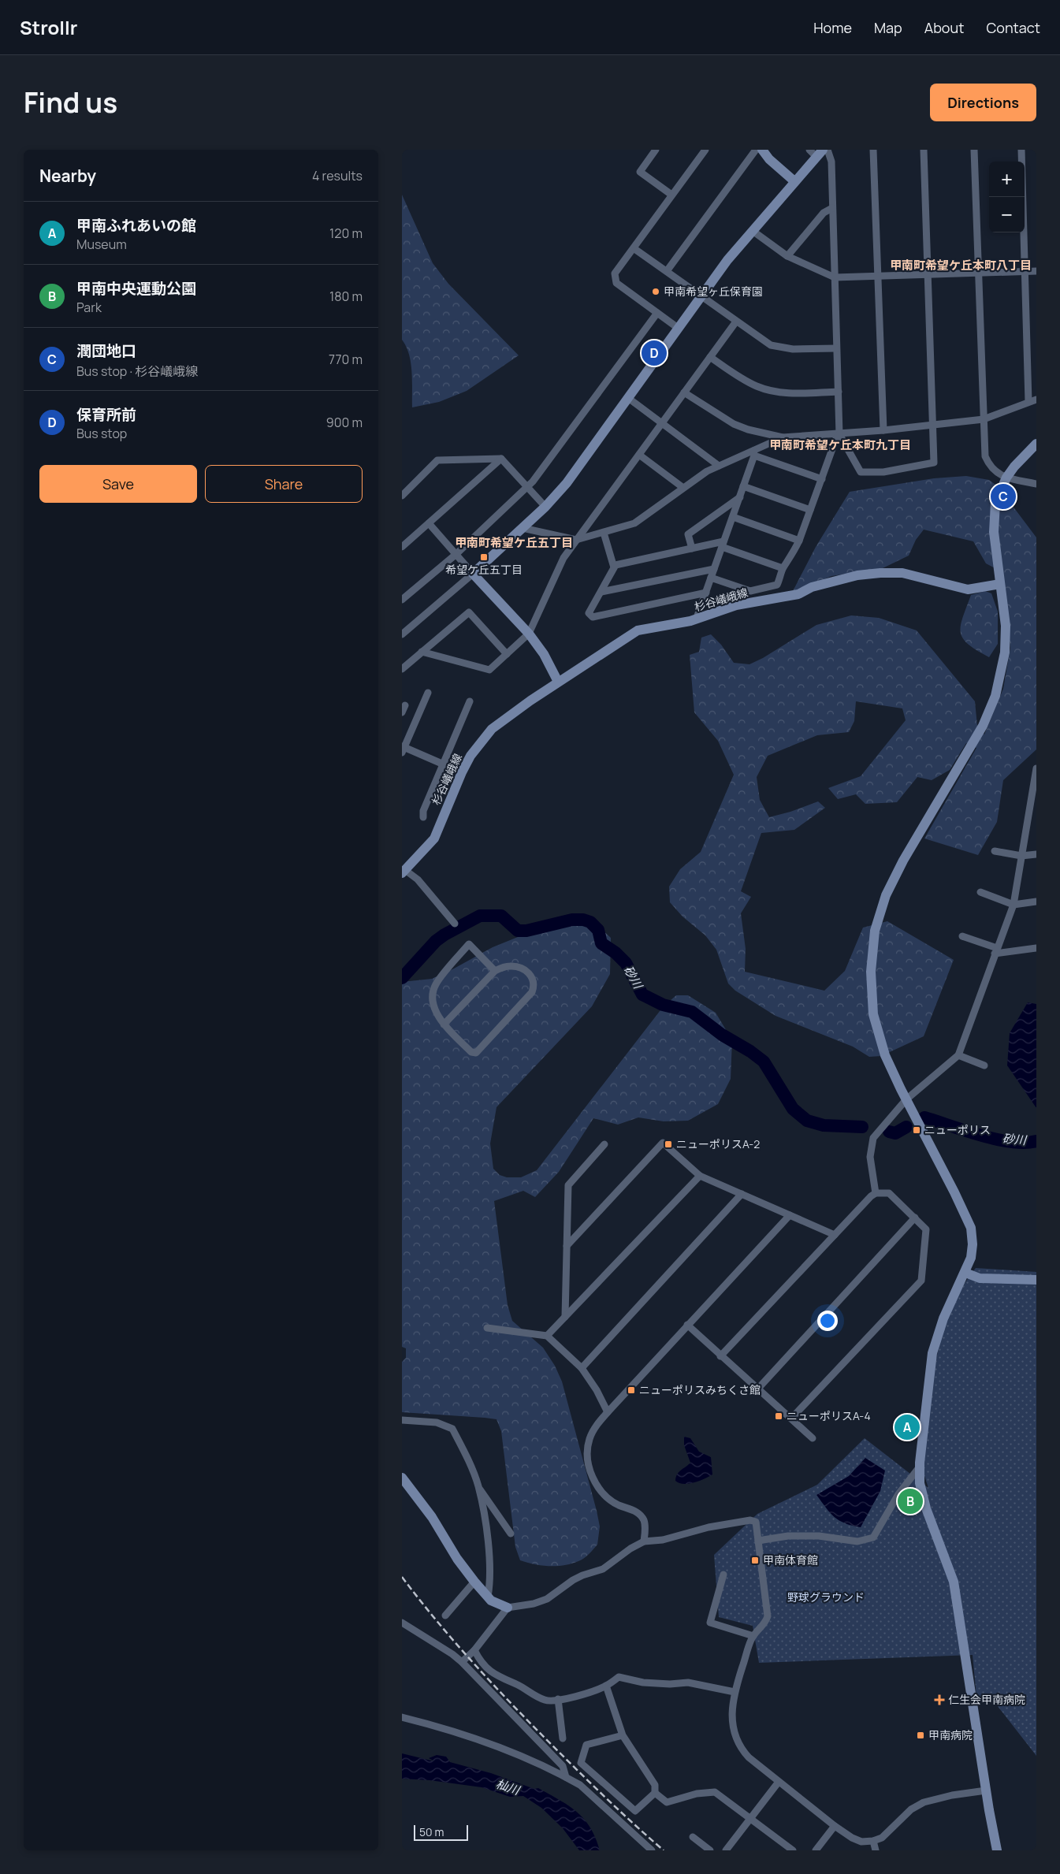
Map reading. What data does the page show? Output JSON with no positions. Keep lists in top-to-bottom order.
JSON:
{
  "streets": {
    "street": ["杉谷嶬峨線"]
  },
  "districts": ["甲南町希望ケ丘本町八丁目", "甲南町希望ケ丘本町九丁目", "甲南町希望ケ丘五丁目"],
  "water": ["砂川", "杣川"],
  "parks": ["野球グラウンド"],
  "places": {
    "other": ["甲南希望ヶ丘保育園"],
    "transit": [
      "希望ケ丘五丁目",
      "ニューポリス",
      "ニューポリスA-2",
      "ニューポリスみちくさ館",
      "ニューポリスA-4",
      "甲南体育館",
      "甲南病院"
    ],
    "health": ["仁生会甲南病院"]
  },
  "scale_bar": "50 m",
  "page": {
    "header": "Strollr",
    "nav": [
      "Home",
      "Map",
      "About",
      "Contact"
    ],
    "title": "Find us",
    "buttons": [
      "Directions",
      ["Save", "Share"]
    ],
    "heading": ["Nearby", "4 results"],
    "map_buttons": ["+", "−"],
    "list": [
      {
        "mark": "A",
        "name": "甲南ふれあいの館",
        "note": "Museum",
        "value": "120 m"
      },
      {
        "mark": "B",
        "name": "甲南中央運動公園",
        "note": "Park",
        "value": "180 m"
      },
      {
        "mark": "C",
        "name": "潤団地口",
        "note": "Bus stop · 杉谷嶬峨線",
        "value": "770 m"
      },
      {
        "mark": "D",
        "name": "保育所前",
        "note": "Bus stop",
        "value": "900 m"
      }
    ],
    "pins": [
      "D",
      "C",
      "A",
      "B"
    ],
    "scale": "50 m"
  }
}
